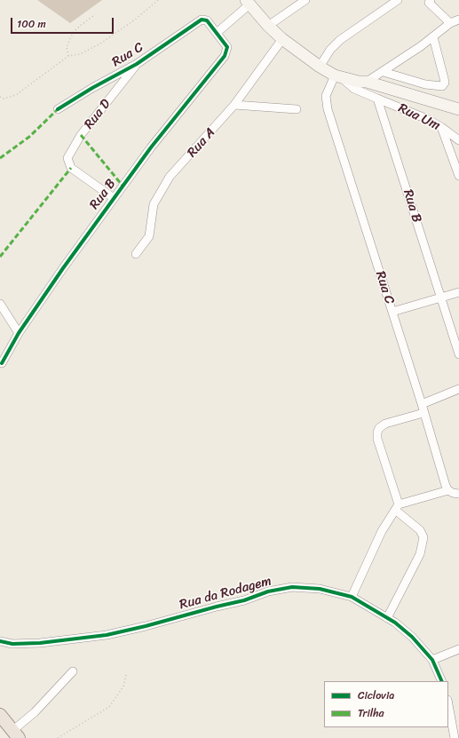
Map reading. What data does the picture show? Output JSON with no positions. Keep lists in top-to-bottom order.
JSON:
{
  "streets": {
    "street": [
      "Rua C",
      "Rua D",
      "Rua Um",
      "Rua A",
      "Rua B",
      "Rua da Rodagem"
    ]
  },
  "crossings": [
    ["Rua C", "Rua D"],
    ["Rua C", "Rua B"],
    ["Rua D", "Rua B"],
    ["Rua Um", "Rua B"]
  ],
  "legend": ["Ciclovia", "Trilha"],
  "scale_bar": "100 m"
}
